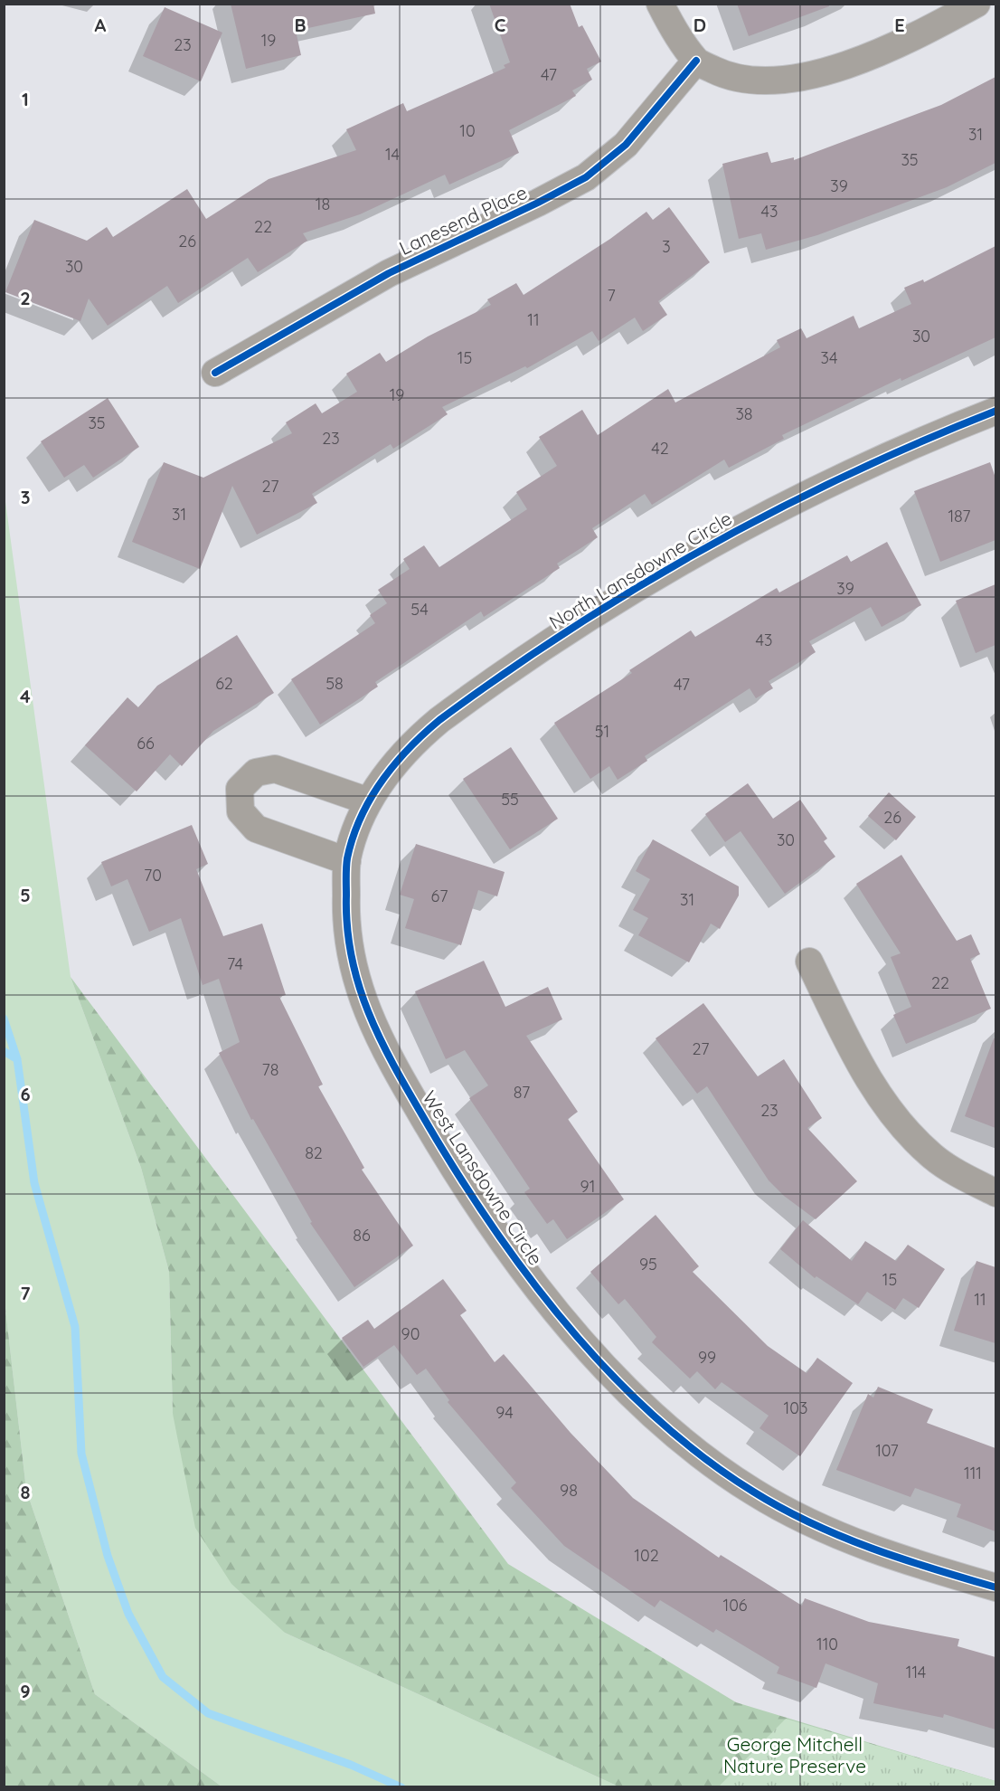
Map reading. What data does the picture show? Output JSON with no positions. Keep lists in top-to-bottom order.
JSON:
{
  "streets": {
    "street": ["Lanesend Place", "North Lansdowne Circle", "West Lansdowne Circle"]
  },
  "crossings": [
    ["North Lansdowne Circle", "West Lansdowne Circle"]
  ],
  "parks": ["George Mitchell Nature Preserve"],
  "house_numbers": [
    "19",
    "23",
    "47",
    "10",
    "31",
    "14",
    "35",
    "39",
    "18",
    "43",
    "22",
    "26",
    "3",
    "30",
    "7",
    "11",
    "30",
    "15",
    "34",
    "19",
    "38",
    "35",
    "23",
    "42",
    "27",
    "31",
    "187",
    "39",
    "54",
    "43",
    "62",
    "58",
    "47",
    "51",
    "66",
    "55",
    "26",
    "30",
    "70",
    "67",
    "31",
    "74",
    "22",
    "27",
    "78",
    "87",
    "23",
    "82",
    "91",
    "86",
    "95",
    "15",
    "11",
    "90",
    "99",
    "103",
    "94",
    "107",
    "111",
    "98",
    "102",
    "106",
    "110",
    "114"
  ],
  "grid": {
    "columns": [
      "A",
      "B",
      "C",
      "D",
      "E"
    ],
    "rows": [
      "1",
      "2",
      "3",
      "4",
      "5",
      "6",
      "7",
      "8",
      "9"
    ]
  }
}
